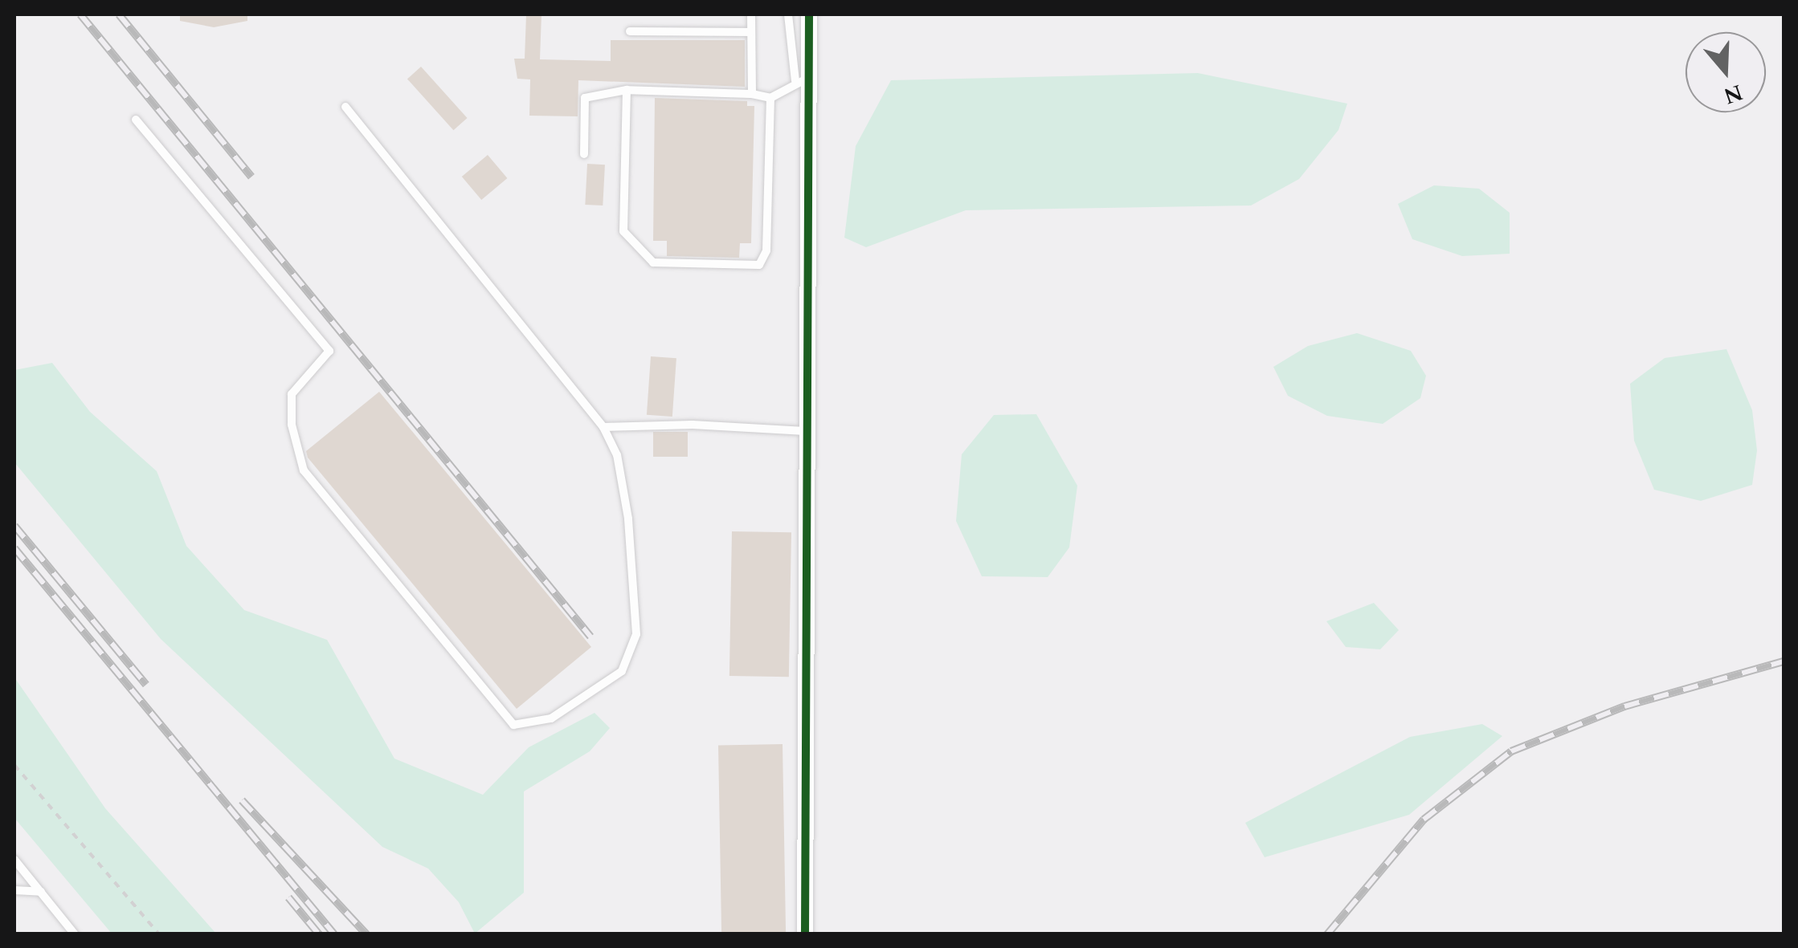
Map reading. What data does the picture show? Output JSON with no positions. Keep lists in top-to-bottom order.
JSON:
{
  "north": "bottom"
}
